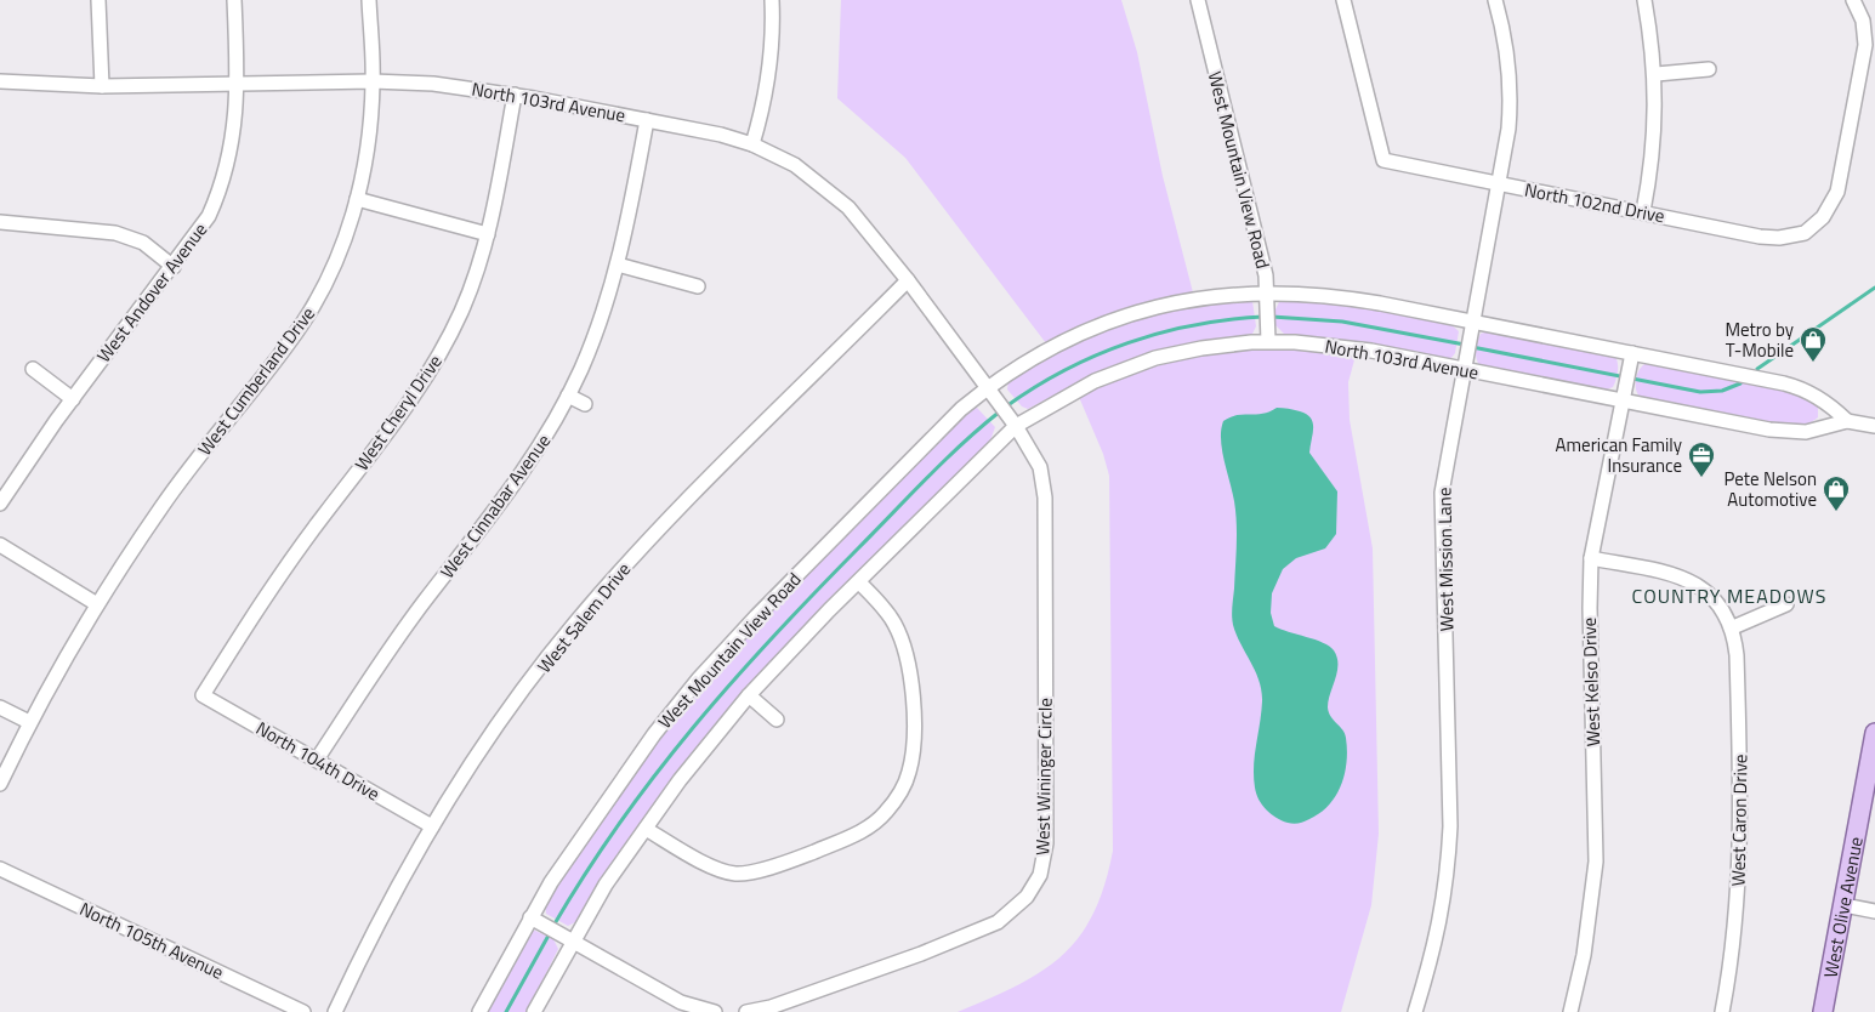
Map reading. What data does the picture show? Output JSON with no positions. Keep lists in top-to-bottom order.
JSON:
{
  "streets": {
    "main road": ["West Olive Avenue"],
    "street": [
      "North 103rd Avenue",
      "West Mountain View Road",
      "North 102nd Drive",
      "West Andover Avenue",
      "West Cumberland Drive",
      "West Cheryl Drive",
      "West Cinnabar Avenue",
      "West Mission Lane",
      "West Salem Drive",
      "West Kelso Drive",
      "North 104th Drive",
      "West Wininger Circle",
      "West Caron Drive",
      "North 105th Avenue"
    ]
  },
  "crossings": [
    ["North 103rd Avenue", "West Mountain View Road"],
    ["North 103rd Avenue", "West Andover Avenue"],
    ["North 103rd Avenue", "West Cumberland Drive"],
    ["North 103rd Avenue", "West Cheryl Drive"],
    ["North 103rd Avenue", "West Cinnabar Avenue"],
    ["North 103rd Avenue", "West Mission Lane"],
    ["North 103rd Avenue", "West Salem Drive"],
    ["North 103rd Avenue", "West Kelso Drive"],
    ["North 103rd Avenue", "West Wininger Circle"],
    ["North 102nd Drive", "West Mission Lane"],
    ["West Cheryl Drive", "North 104th Drive"],
    ["West Cinnabar Avenue", "North 104th Drive"],
    ["West Salem Drive", "North 104th Drive"],
    ["West Kelso Drive", "West Caron Drive"]
  ],
  "districts": ["COUNTRY MEADOWS"],
  "places": {
    "shop": ["Metro by T-Mobile", "Pete Nelson Automotive"],
    "office": ["American Family Insurance"]
  }
}
